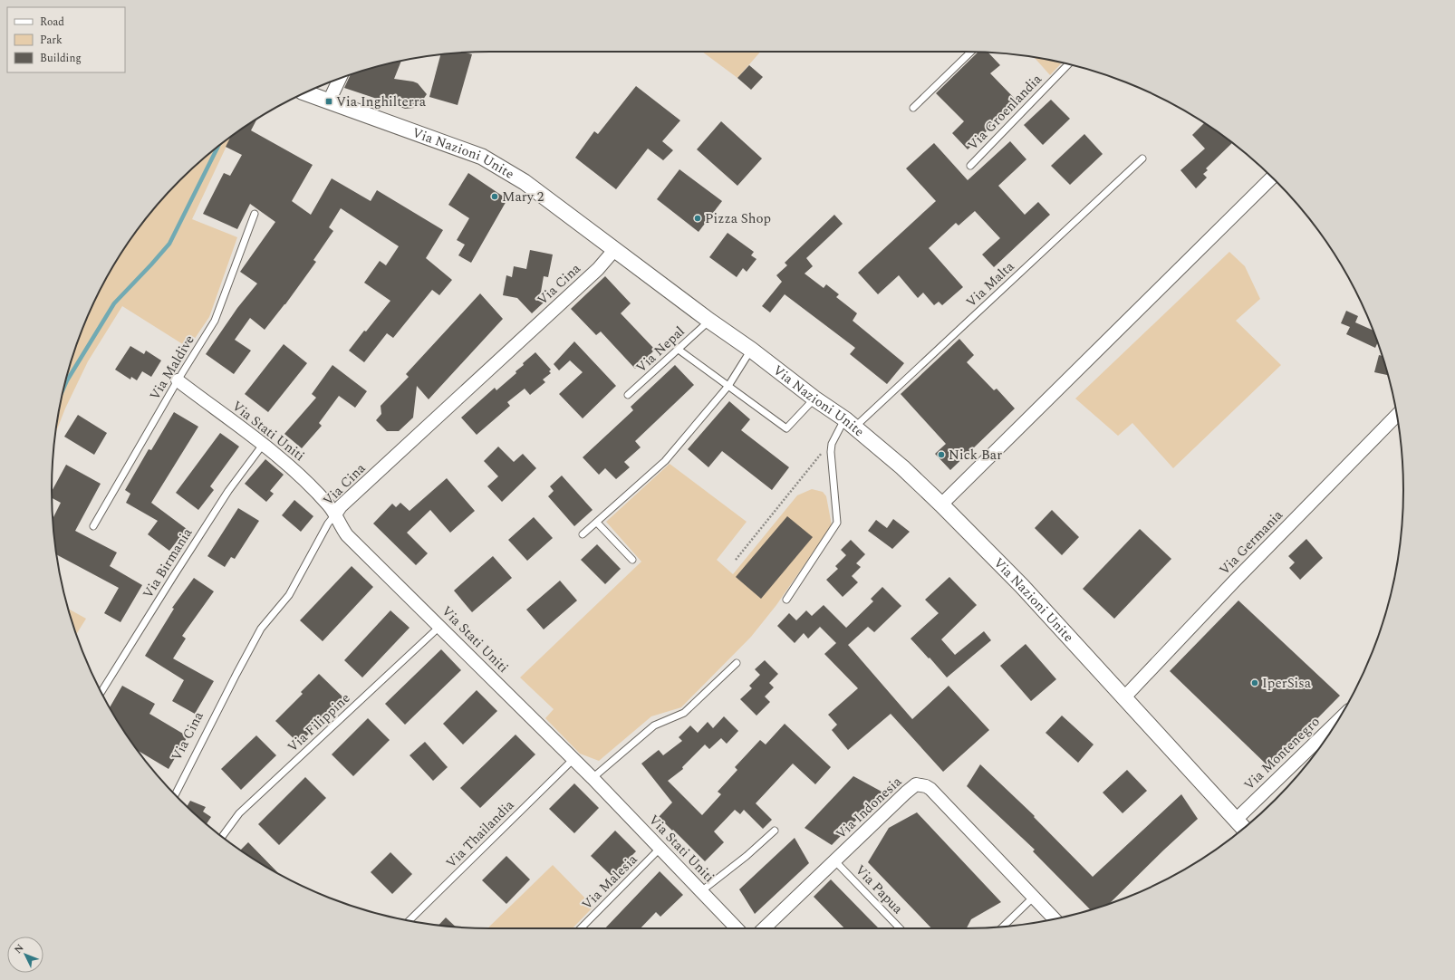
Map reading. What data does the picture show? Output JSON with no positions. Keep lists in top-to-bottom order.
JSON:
{
  "streets": {
    "street": [
      "Via Nazioni Unite",
      "Via Cina",
      "Via Stati Uniti",
      "Via Germania",
      "Via Montenegro",
      "Via Indonesia"
    ],
    "lane": [
      "Via Groenlandia",
      "Via Malta",
      "Via Nepal",
      "Via Maldive",
      "Via Birmania",
      "Via Filippine",
      "Via Thailandia",
      "Via Malesia",
      "Via Papua"
    ]
  },
  "crossings": [
    ["Via Nazioni Unite", "Via Cina"],
    ["Via Nazioni Unite", "Via Malta"],
    ["Via Nazioni Unite", "Via Nepal"],
    ["Via Nazioni Unite", "Via Germania"],
    ["Via Nazioni Unite", "Via Montenegro"],
    ["Via Cina", "Via Stati Uniti"],
    ["Via Maldive", "Via Stati Uniti"],
    ["Via Stati Uniti", "Via Birmania"],
    ["Via Stati Uniti", "Via Filippine"],
    ["Via Stati Uniti", "Via Thailandia"],
    ["Via Stati Uniti", "Via Malesia"],
    ["Via Indonesia", "Via Papua"]
  ],
  "places": {
    "transit": ["Via Inghilterra"],
    "other": [
      "Mary 2",
      "Pizza Shop",
      "Nick Bar",
      "IperSisa"
    ]
  },
  "legend": ["Road", "Park", "Building"],
  "north": "top left"
}
